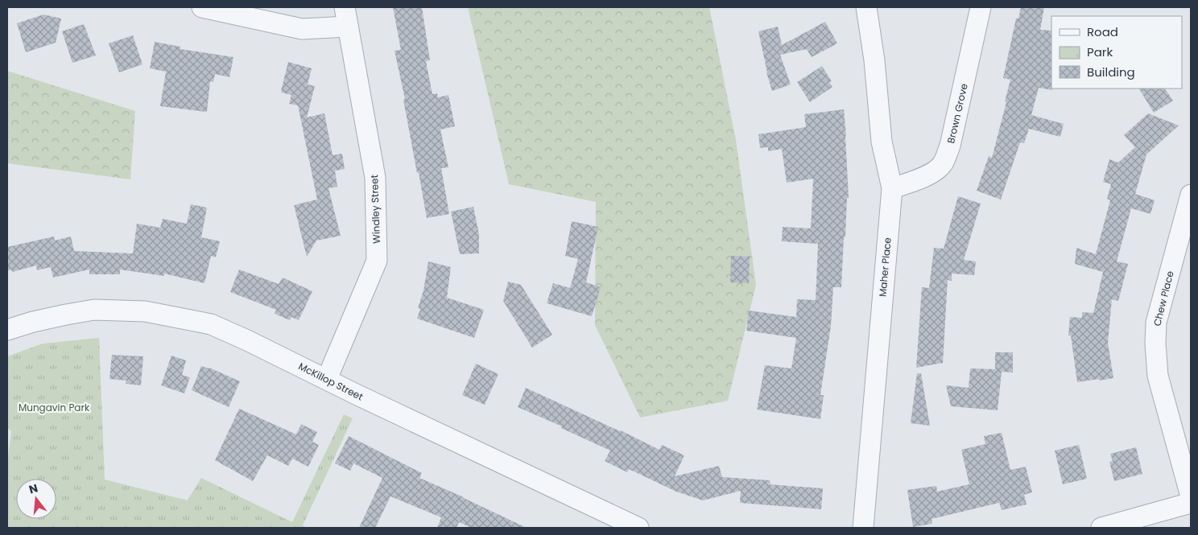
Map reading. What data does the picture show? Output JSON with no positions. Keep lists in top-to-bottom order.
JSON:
{
  "streets": {
    "street": [
      "Brown Grove",
      "Windley Street",
      "Maher Place",
      "Chew Place",
      "McKillop Street"
    ]
  },
  "crossings": [
    ["Brown Grove", "Maher Place"],
    ["Windley Street", "McKillop Street"]
  ],
  "parks": ["Mungavin Park"],
  "legend": ["Road", "Park", "Building"],
  "north": "top"
}
